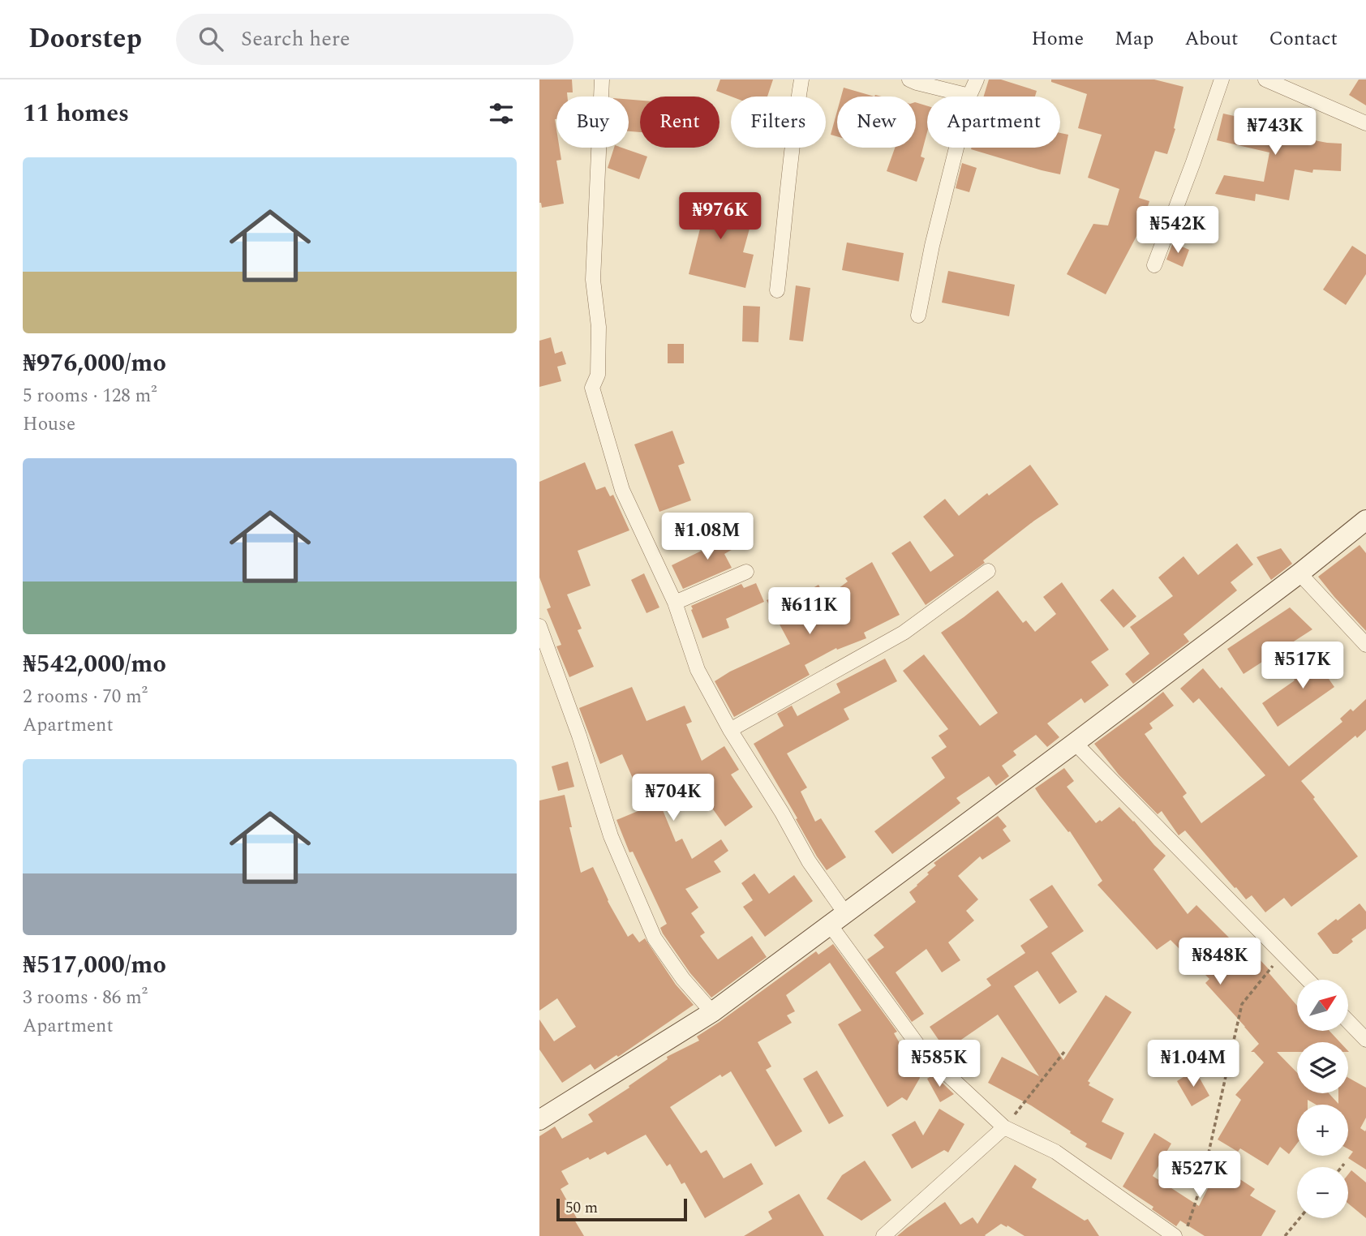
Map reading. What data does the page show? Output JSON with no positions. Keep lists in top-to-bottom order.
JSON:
{
  "scale_bar": "50 m",
  "north": "top right",
  "page": {
    "header": "Doorstep",
    "search": "Search here",
    "nav": [
      "Home",
      "Map",
      "About",
      "Contact"
    ],
    "heading": "11 homes",
    "chip": [
      "Buy",
      "Rent",
      "Filters",
      "New",
      "Apartment"
    ],
    "price": [
      "₦743K",
      "₦976K",
      "₦542K",
      "₦1.08M",
      "₦611K",
      "₦517K",
      "₦704K",
      "₦848K",
      "₦585K",
      "₦1.04M",
      "₦527K"
    ],
    "list": [
      {
        "name": "₦976,000/mo",
        "note": "5 rooms · 128 m² · House"
      },
      {
        "name": "₦542,000/mo",
        "note": "2 rooms · 70 m² · Apartment"
      },
      {
        "name": "₦517,000/mo",
        "note": "3 rooms · 86 m² · Apartment"
      }
    ],
    "map_buttons": ["+", "−"],
    "scale": "50 m"
  }
}
